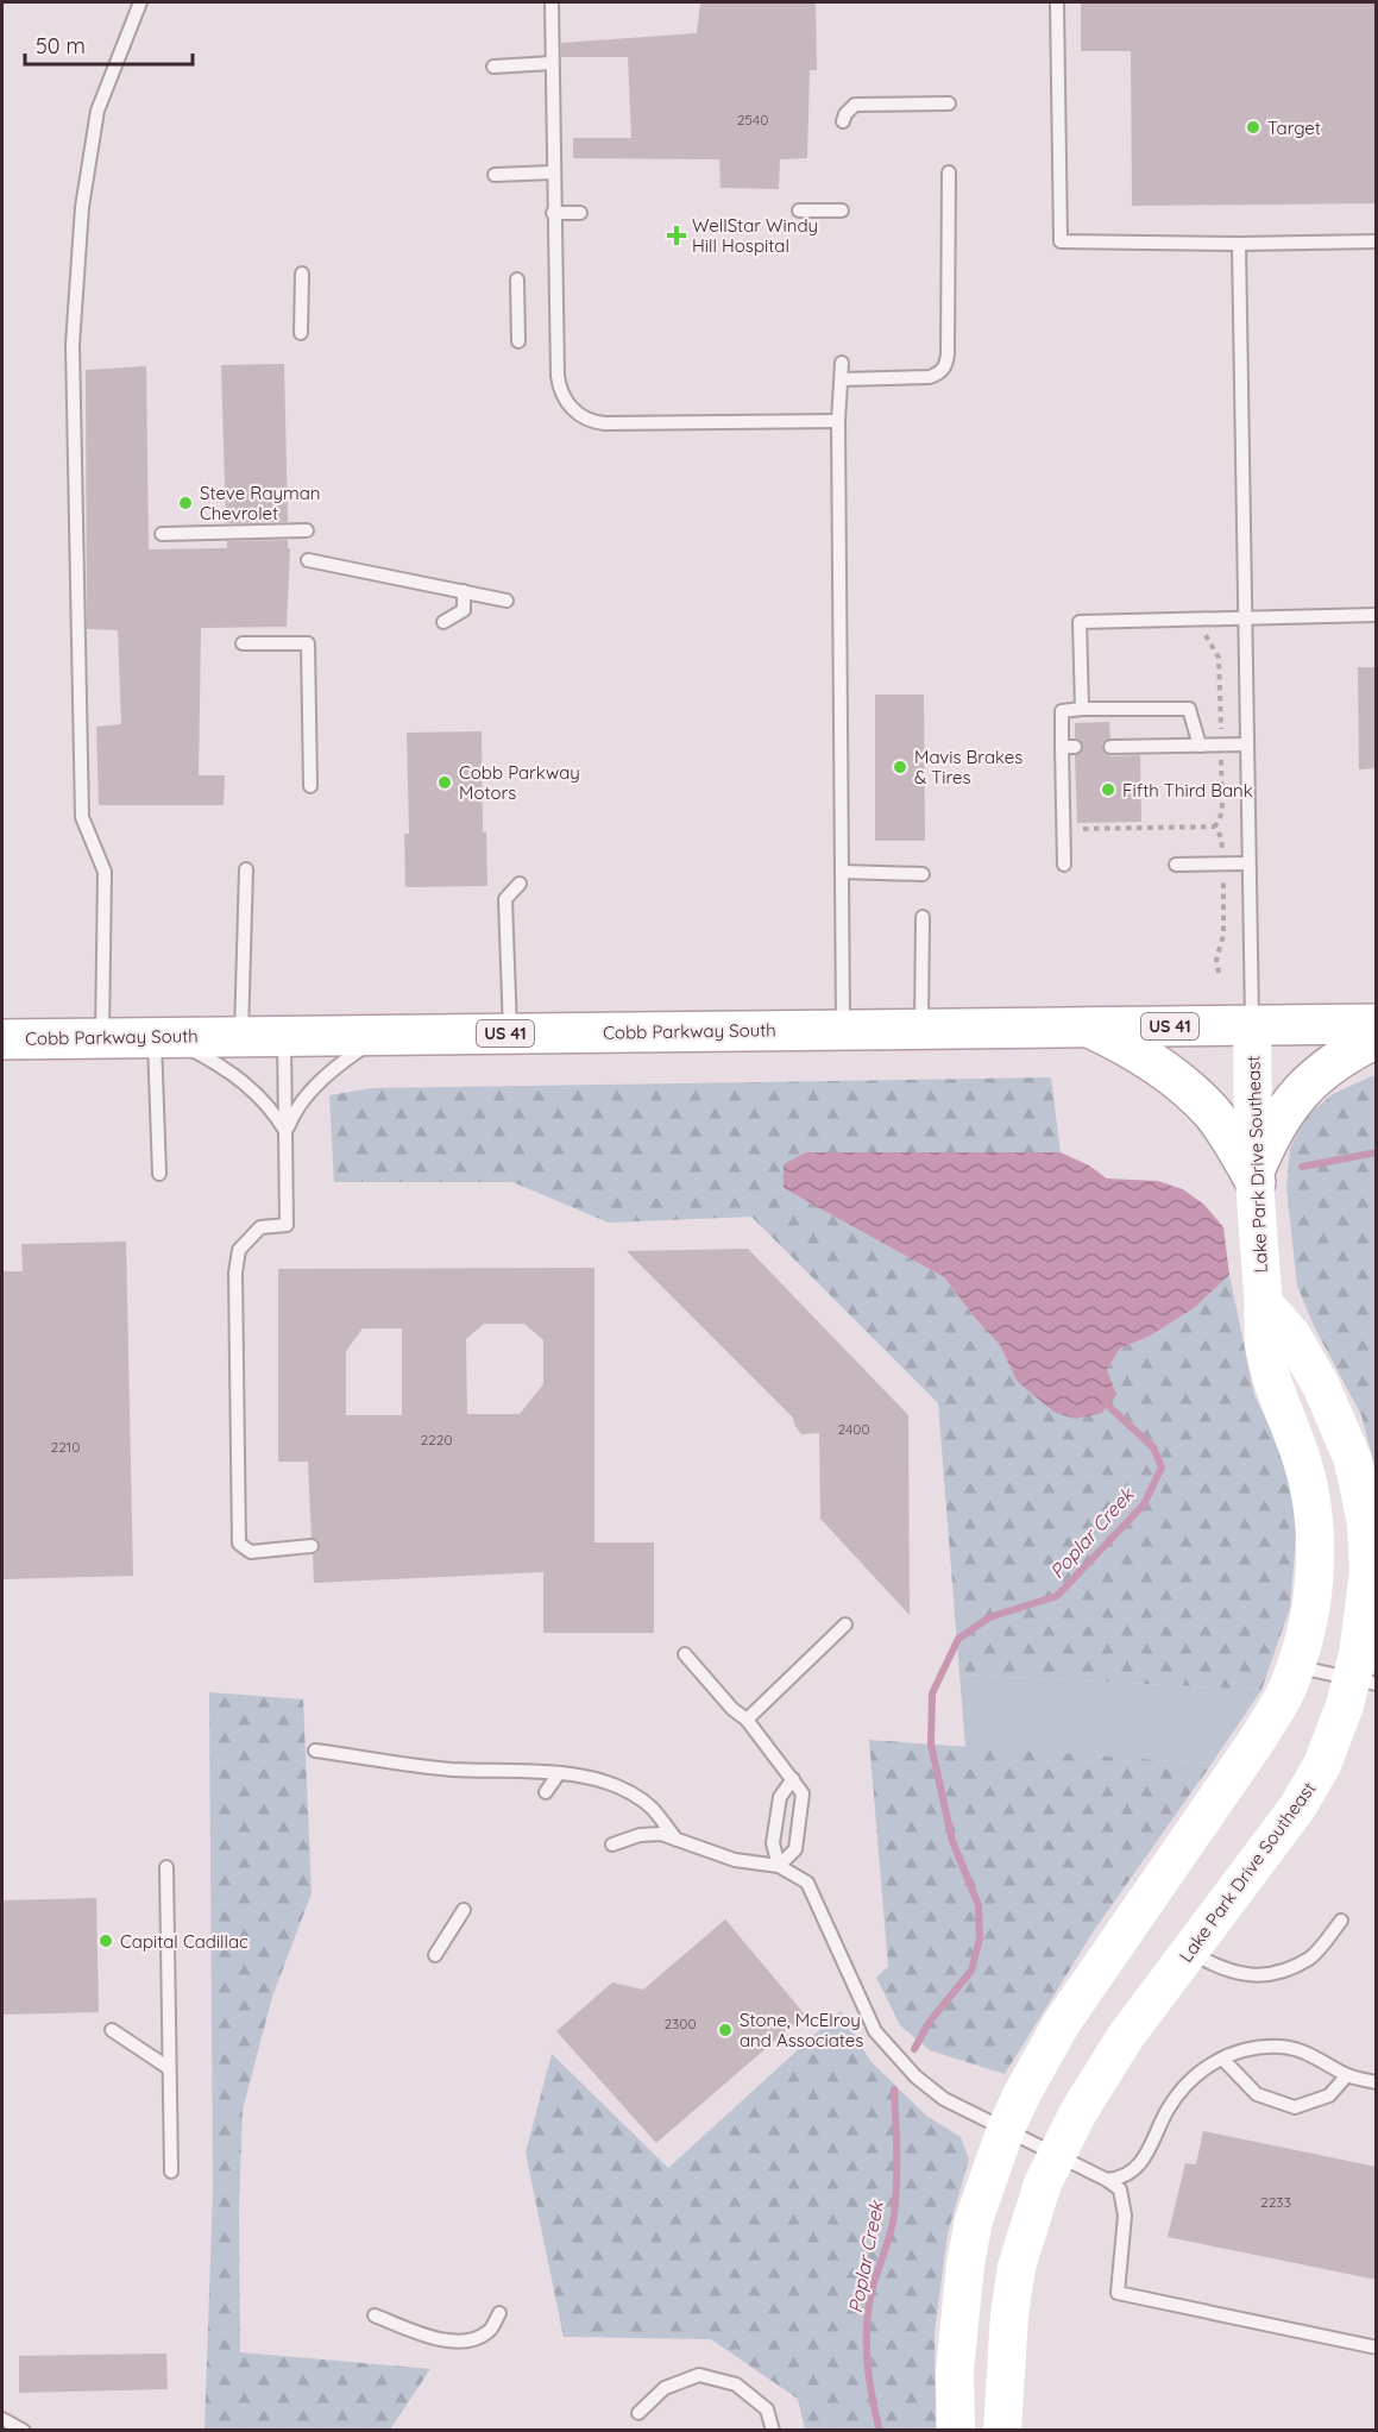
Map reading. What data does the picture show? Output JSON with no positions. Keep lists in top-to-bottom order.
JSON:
{
  "streets": {
    "main road": ["US 41", "Cobb Parkway South"],
    "street": ["Lake Park Drive Southeast"]
  },
  "crossings": [
    ["Cobb Parkway South", "Lake Park Drive Southeast"]
  ],
  "water": ["Poplar Creek"],
  "places": {
    "other": [
      "Target",
      "Steve Rayman Chevrolet",
      "Mavis Brakes & Tires",
      "Cobb Parkway Motors",
      "Fifth Third Bank",
      "Capital Cadillac",
      "Stone, McElroy and Associates"
    ],
    "health": ["WellStar Windy Hill Hospital"]
  },
  "house_numbers": [
    "2540",
    "2400",
    "2220",
    "2210",
    "2300",
    "2233"
  ],
  "scale_bar": "50 m"
}
